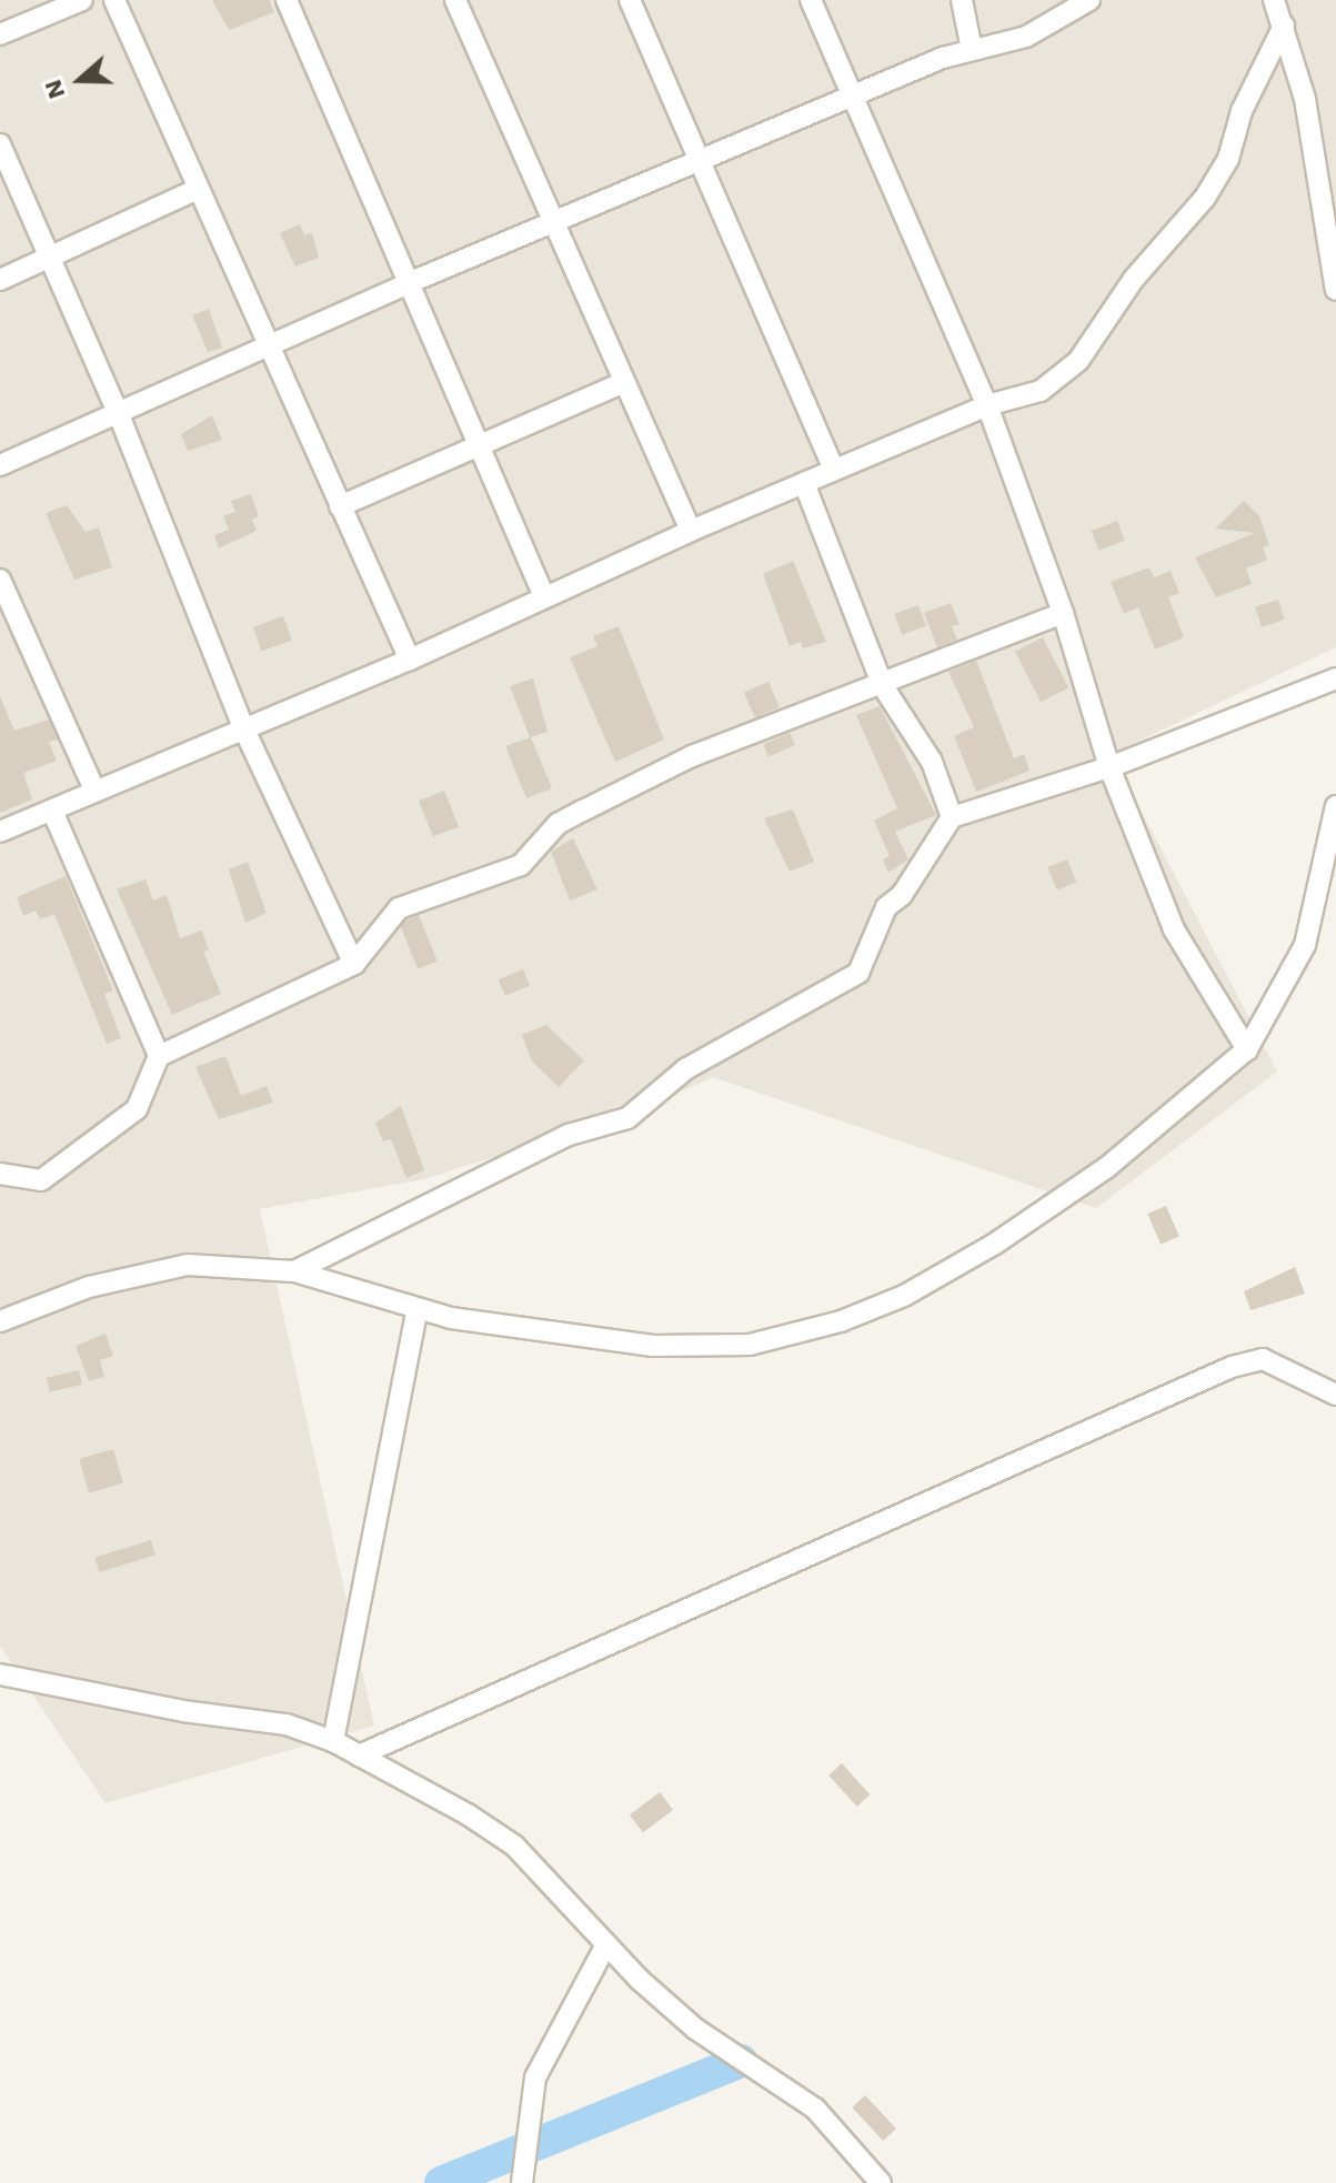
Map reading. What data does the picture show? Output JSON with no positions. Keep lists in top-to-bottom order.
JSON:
{
  "north": "left"
}
